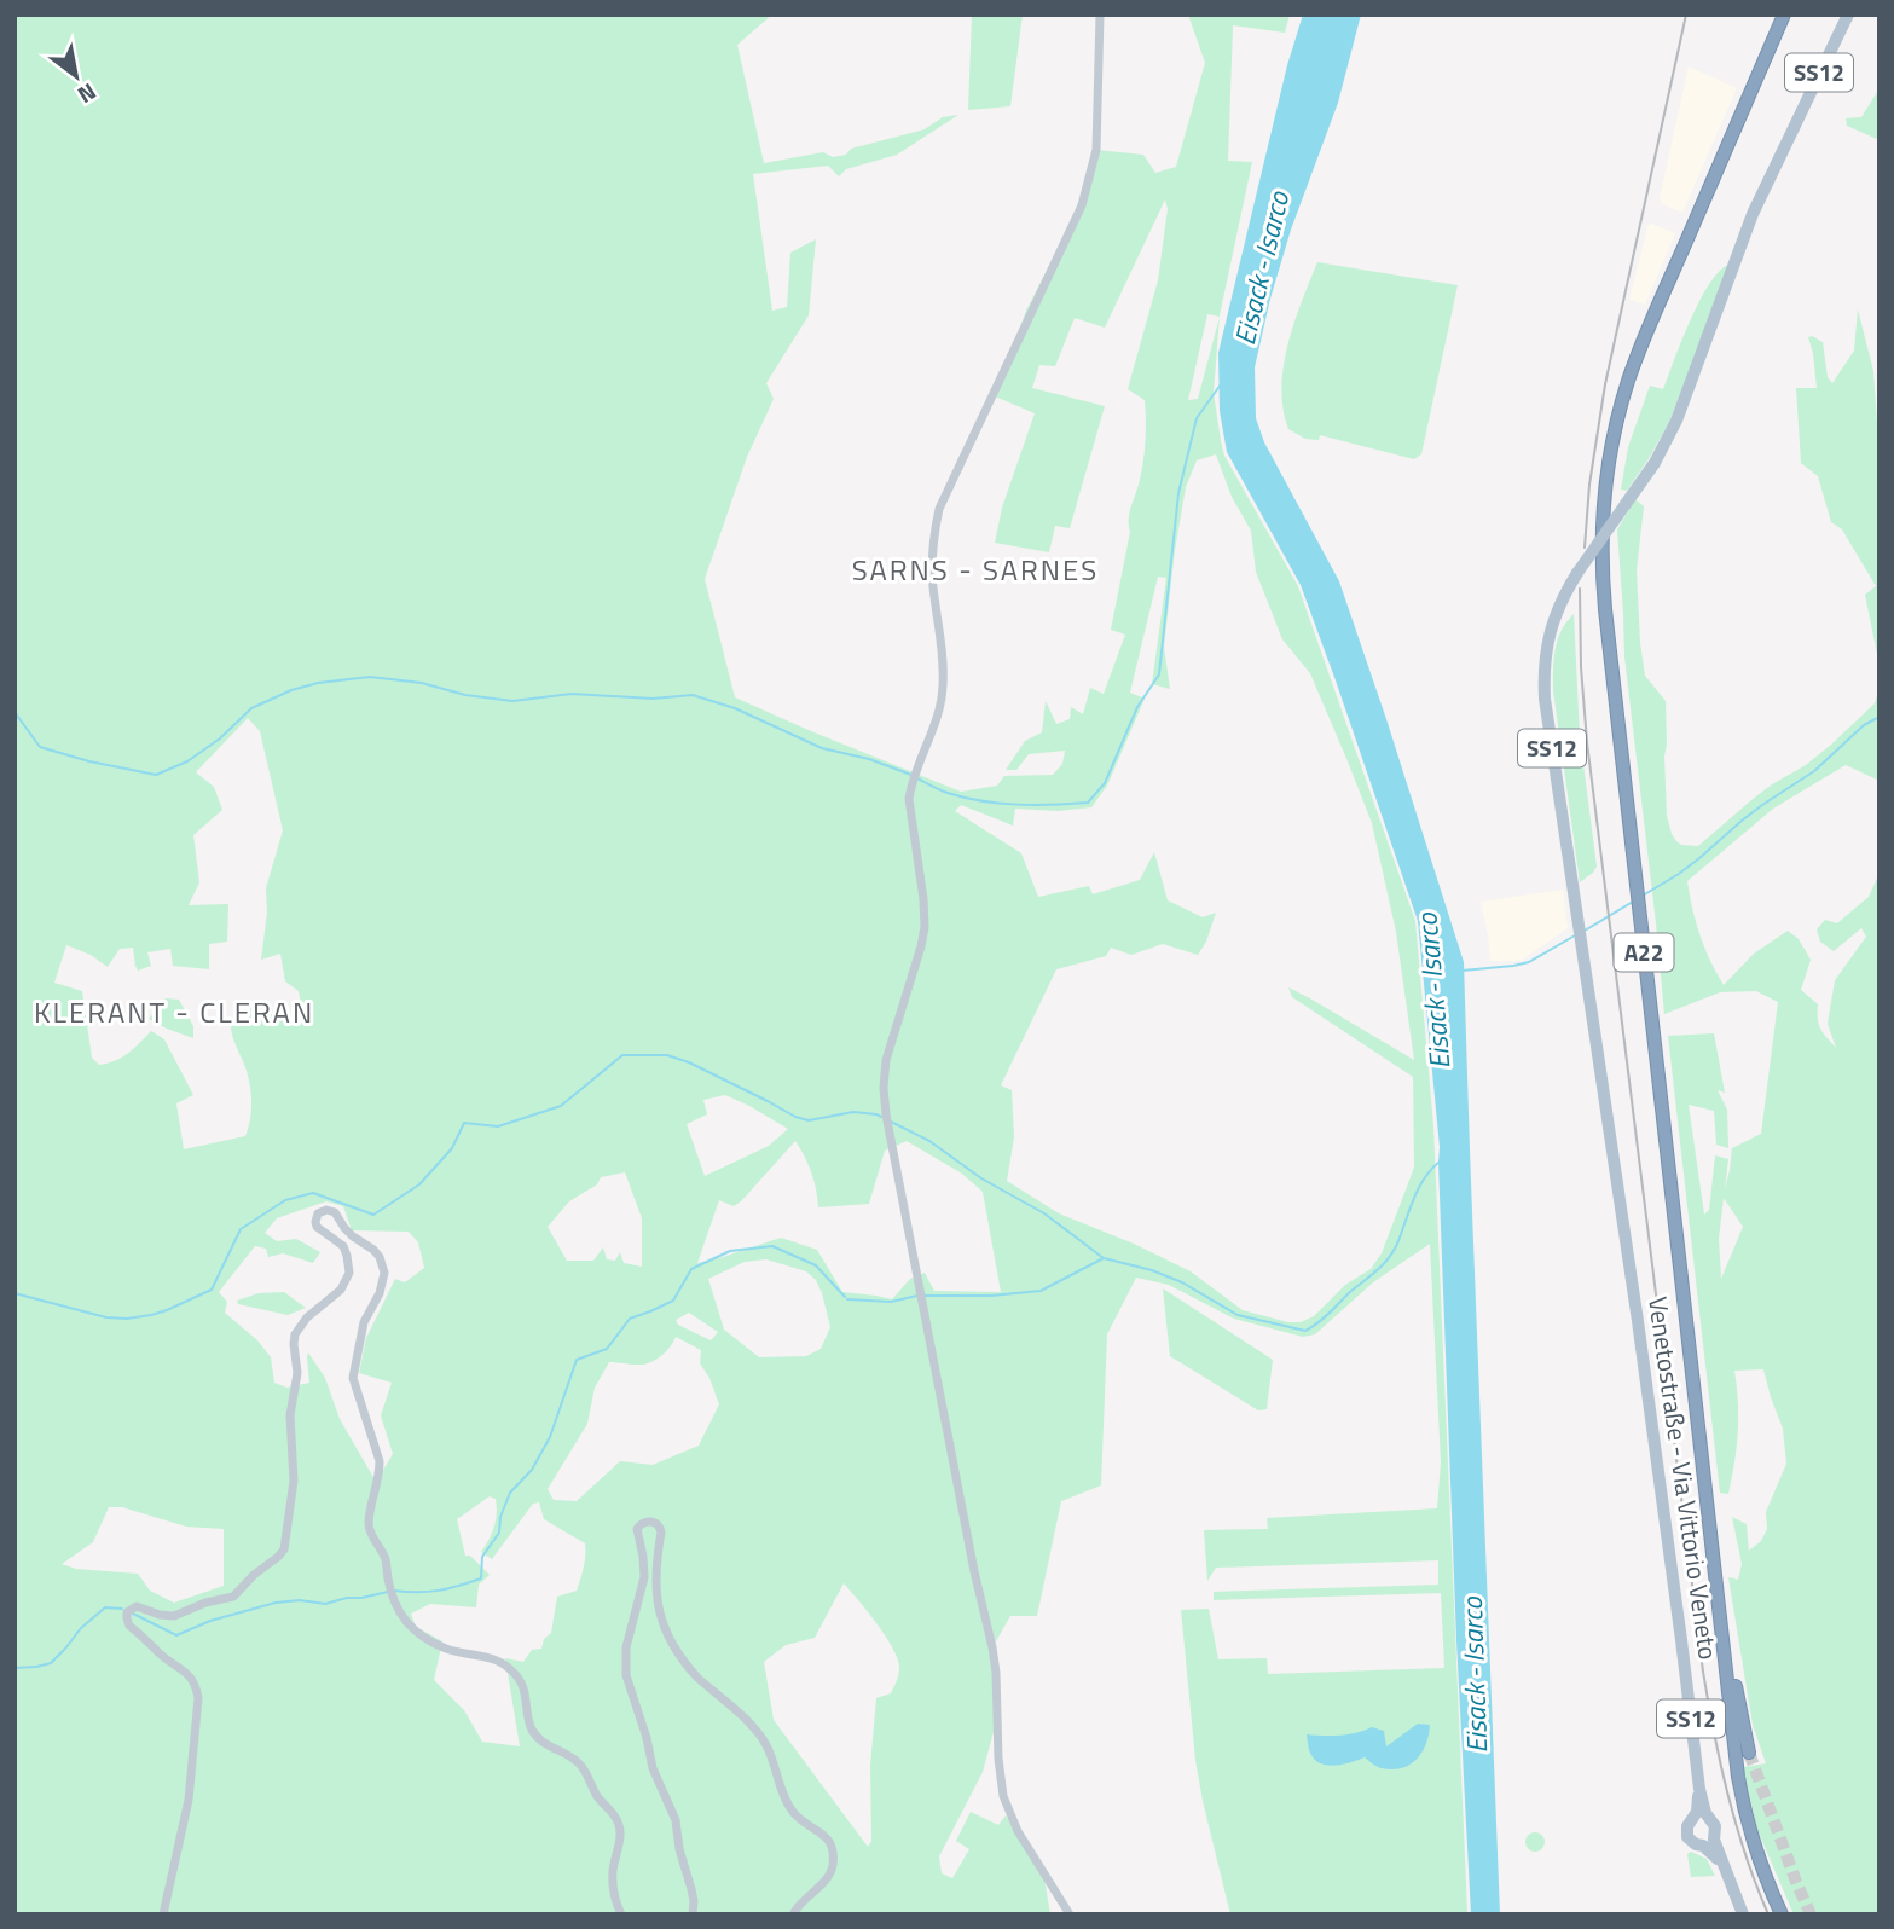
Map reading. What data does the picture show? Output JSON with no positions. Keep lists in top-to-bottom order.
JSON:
{
  "streets": {
    "highway": ["A22"],
    "main road": ["SS12", "Venetostraße - Via Vittorio Veneto"]
  },
  "districts": ["SARNS - SARNES", "KLERANT - CLERAN"],
  "water": ["Eisack - Isarco"],
  "north": "bottom right"
}
